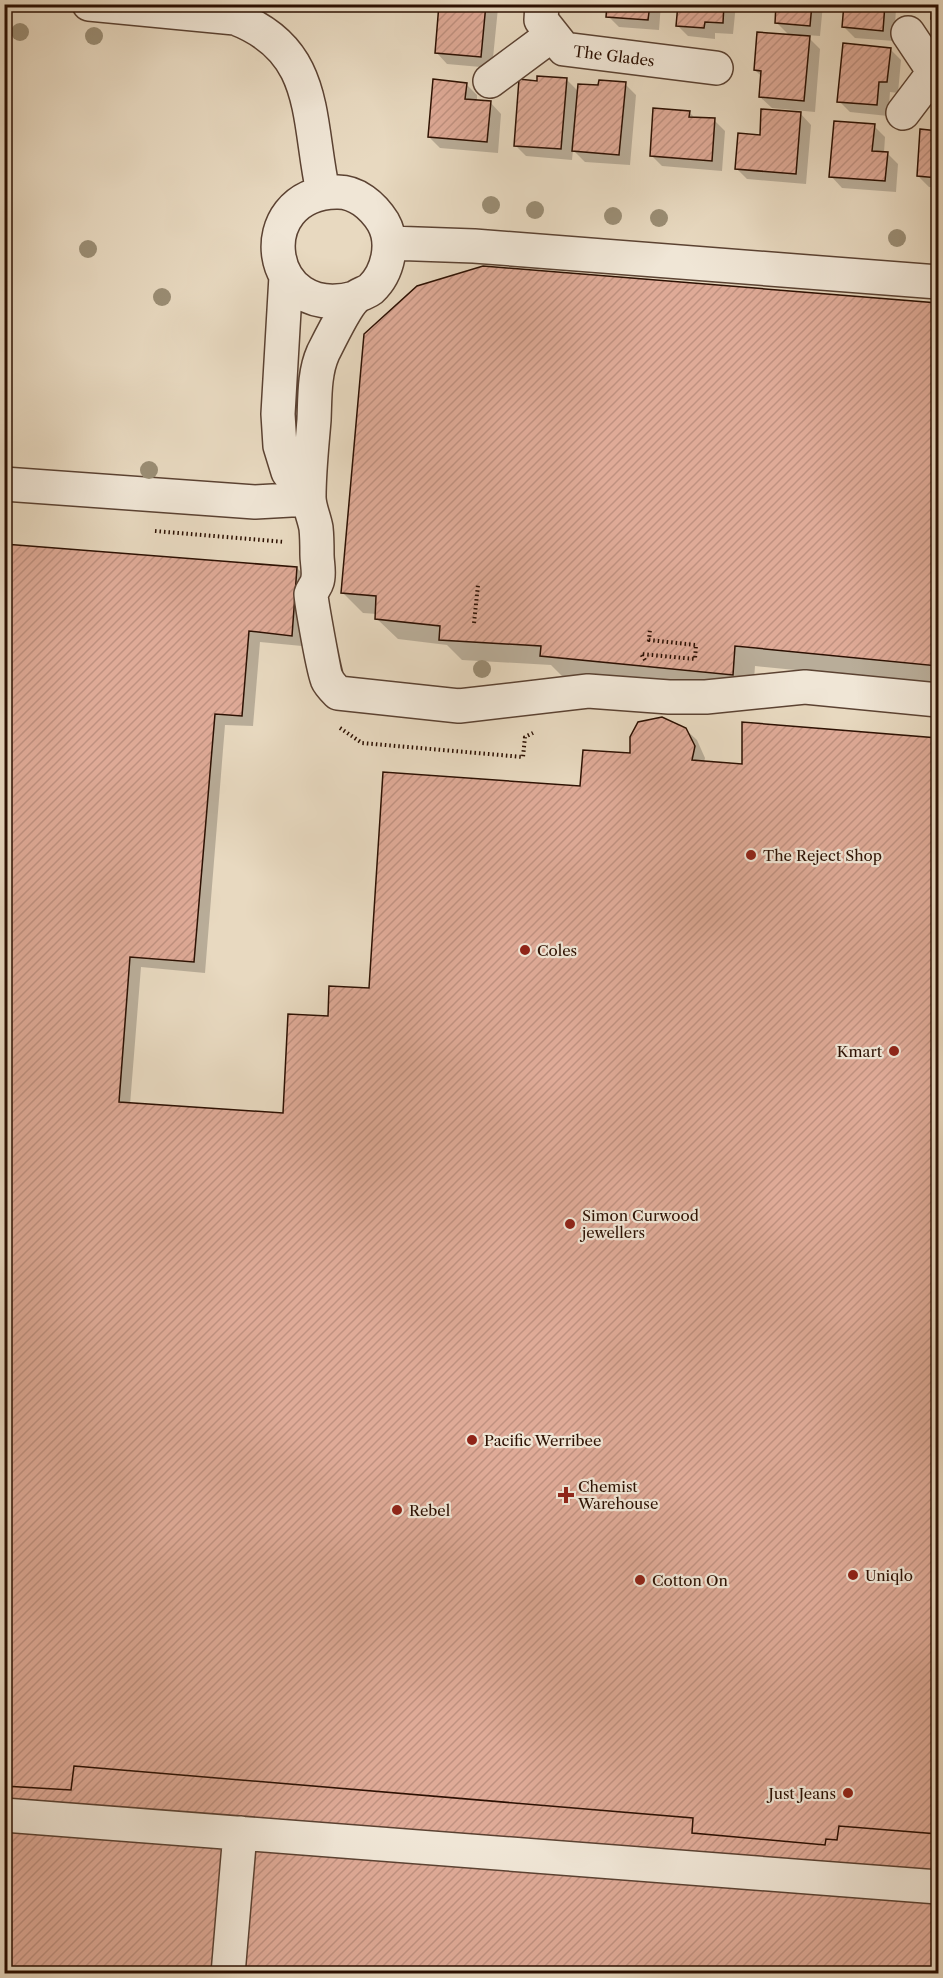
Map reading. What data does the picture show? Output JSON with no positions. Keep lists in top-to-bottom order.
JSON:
{
  "streets": {
    "street": ["The Glades"]
  },
  "places": {
    "other": [
      "The Reject Shop",
      "Coles",
      "Kmart",
      "Simon Curwood jewellers",
      "Pacific Werribee",
      "Rebel",
      "Uniqlo",
      "Cotton On",
      "Just Jeans"
    ],
    "health": ["Chemist Warehouse"]
  }
}
